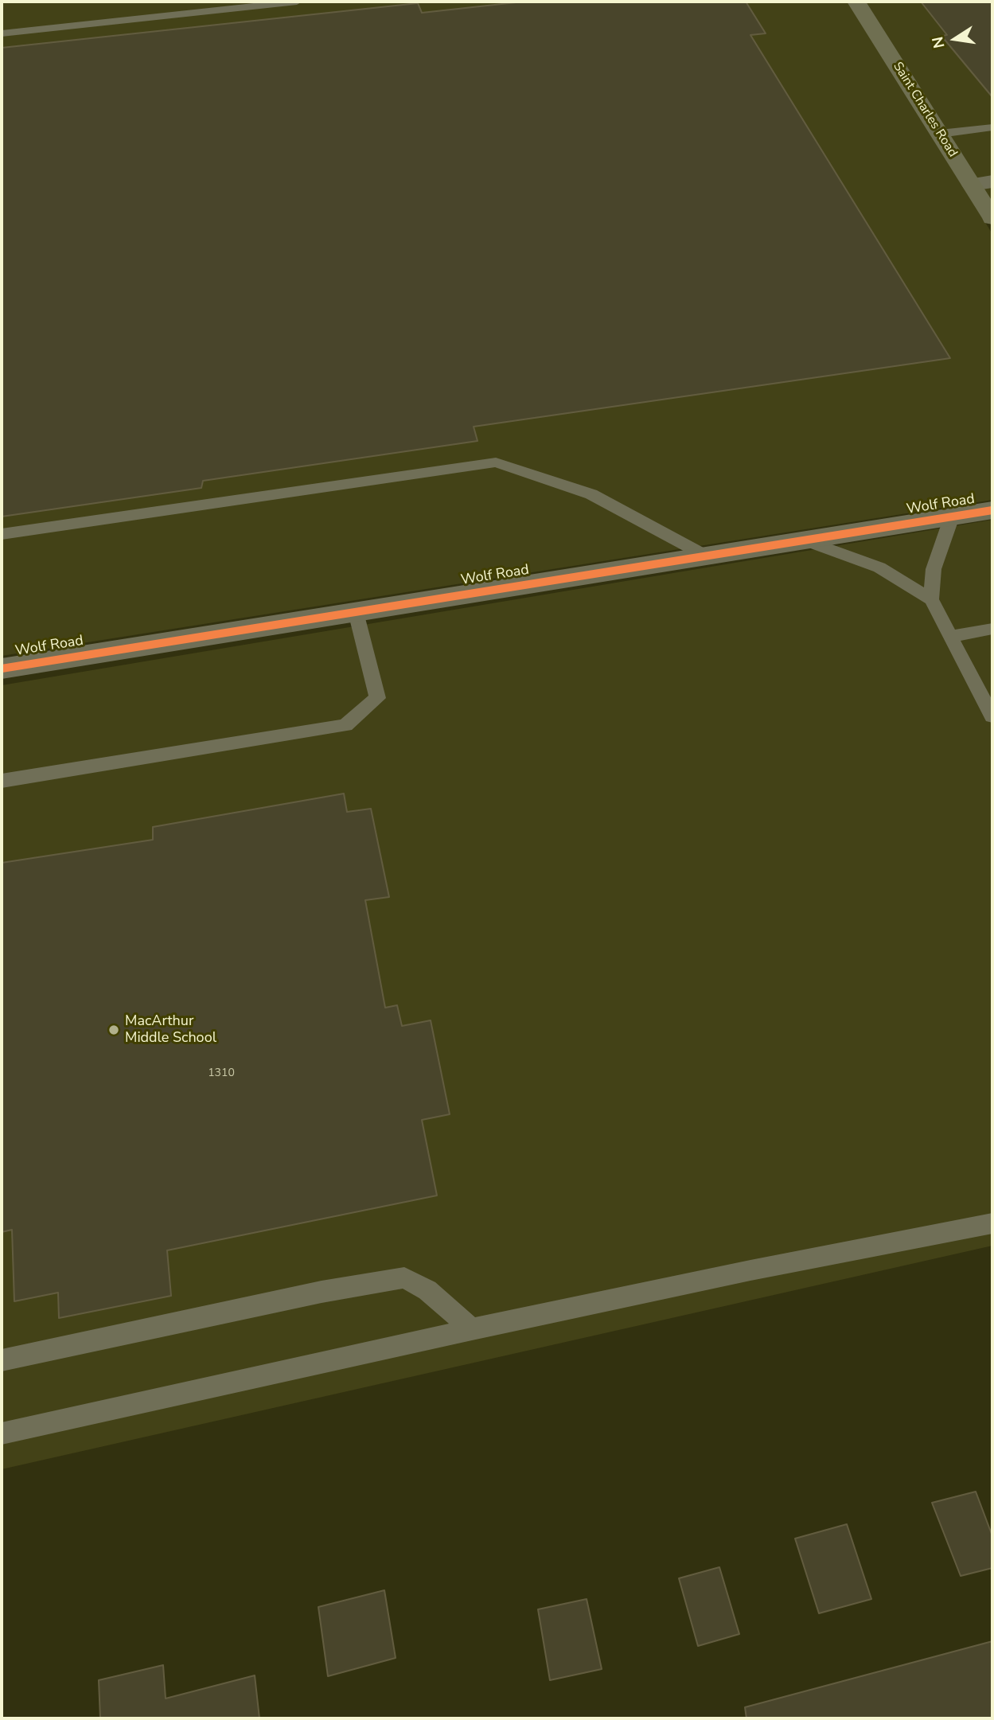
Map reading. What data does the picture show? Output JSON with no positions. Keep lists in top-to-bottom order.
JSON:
{
  "streets": {
    "main road": ["Saint Charles Road"],
    "street": ["Wolf Road"]
  },
  "places": ["MacArthur Middle School"],
  "house_numbers": ["1310"],
  "north": "left"
}
